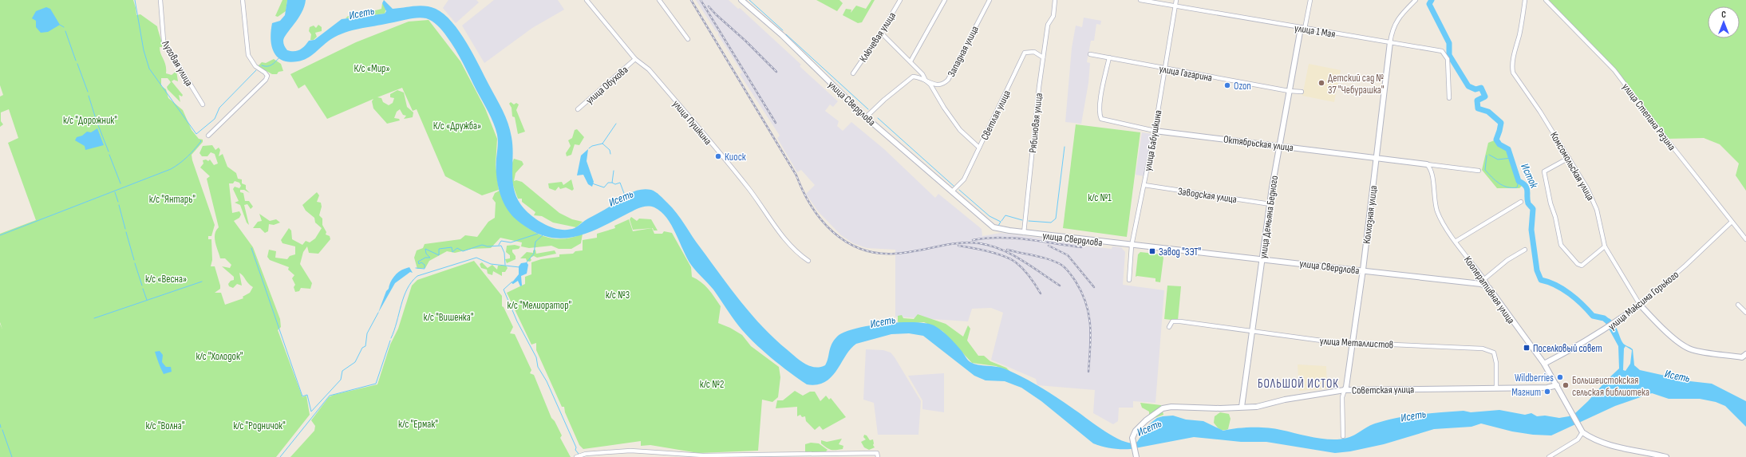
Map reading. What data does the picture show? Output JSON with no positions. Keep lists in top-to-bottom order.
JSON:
{
  "streets": {
    "street": [
      "улица 1 Мая",
      "Ключевая улица",
      "Западная улица",
      "Луговая улица",
      "улица Гагарина",
      "улица Обухова",
      "улица Свердлова",
      "Светлая улица",
      "улица Степана Разина",
      "улица Пушкина",
      "Рябиновая улица",
      "улица Бабушкина",
      "Октябрьская улица",
      "Комсомольская улица",
      "Заводская улица",
      "Колхозная улица",
      "улица Демьяна Бедного",
      "Кооперативная улица",
      "улица Максима Горького",
      "улица Металлистов",
      "Советская улица"
    ]
  },
  "crossings": [
    ["улица 1 Мая", "улица Бабушкина"],
    ["улица 1 Мая", "Колхозная улица"],
    ["улица 1 Мая", "улица Демьяна Бедного"],
    ["Западная улица", "улица Свердлова"],
    ["улица Гагарина", "улица Бабушкина"],
    ["улица Гагарина", "Октябрьская улица"],
    ["улица Гагарина", "улица Демьяна Бедного"],
    ["улица Обухова", "улица Пушкина"],
    ["улица Свердлова", "Светлая улица"],
    ["улица Свердлова", "Рябиновая улица"],
    ["улица Свердлова", "улица Бабушкина"],
    ["улица Свердлова", "Колхозная улица"],
    ["улица Свердлова", "улица Демьяна Бедного"],
    ["улица Свердлова", "Кооперативная улица"],
    ["Светлая улица", "Рябиновая улица"],
    ["улица Степана Разина", "улица Максима Горького"],
    ["улица Бабушкина", "Октябрьская улица"],
    ["улица Бабушкина", "Заводская улица"],
    ["Октябрьская улица", "Колхозная улица"],
    ["Октябрьская улица", "улица Демьяна Бедного"],
    ["Октябрьская улица", "Кооперативная улица"],
    ["Комсомольская улица", "улица Максима Горького"],
    ["Заводская улица", "улица Демьяна Бедного"],
    ["Колхозная улица", "улица Металлистов"],
    ["Колхозная улица", "Советская улица"],
    ["улица Демьяна Бедного", "улица Металлистов"],
    ["улица Демьяна Бедного", "Советская улица"],
    ["Кооперативная улица", "улица Максима Горького"],
    ["Кооперативная улица", "Советская улица"],
    ["улица Металлистов", "Советская улица"]
  ],
  "districts": ["БОЛЬШОЙ ИСТОК"],
  "water": ["Исеть", "Исток"],
  "parks": [
    "К/с «Мир»",
    "к/с \"Дорожник\"",
    "К/с «Дружба»",
    "к/с №1",
    "к/с \"Янтарь\"",
    "к/с «Весна»",
    "к/с №3",
    "к/с \"Мелиоратор\"",
    "к/с \"Вишенка\"",
    "к/с \"Холодок\"",
    "к/с №2",
    "к/с \"Ермак\"",
    "к/с \"Волна\"",
    "к/с \"Родничок\""
  ],
  "places": {
    "other": [
      "Детский сад № 37 \"Чебурашка\"",
      "Ozon",
      "Киоск",
      "Wildberries",
      "Большеистокская сельская библиотека",
      "Магнит"
    ],
    "transit": ["Завод \"ЗЭТ\"", "Поселковый совет"]
  },
  "north": "top"
}
